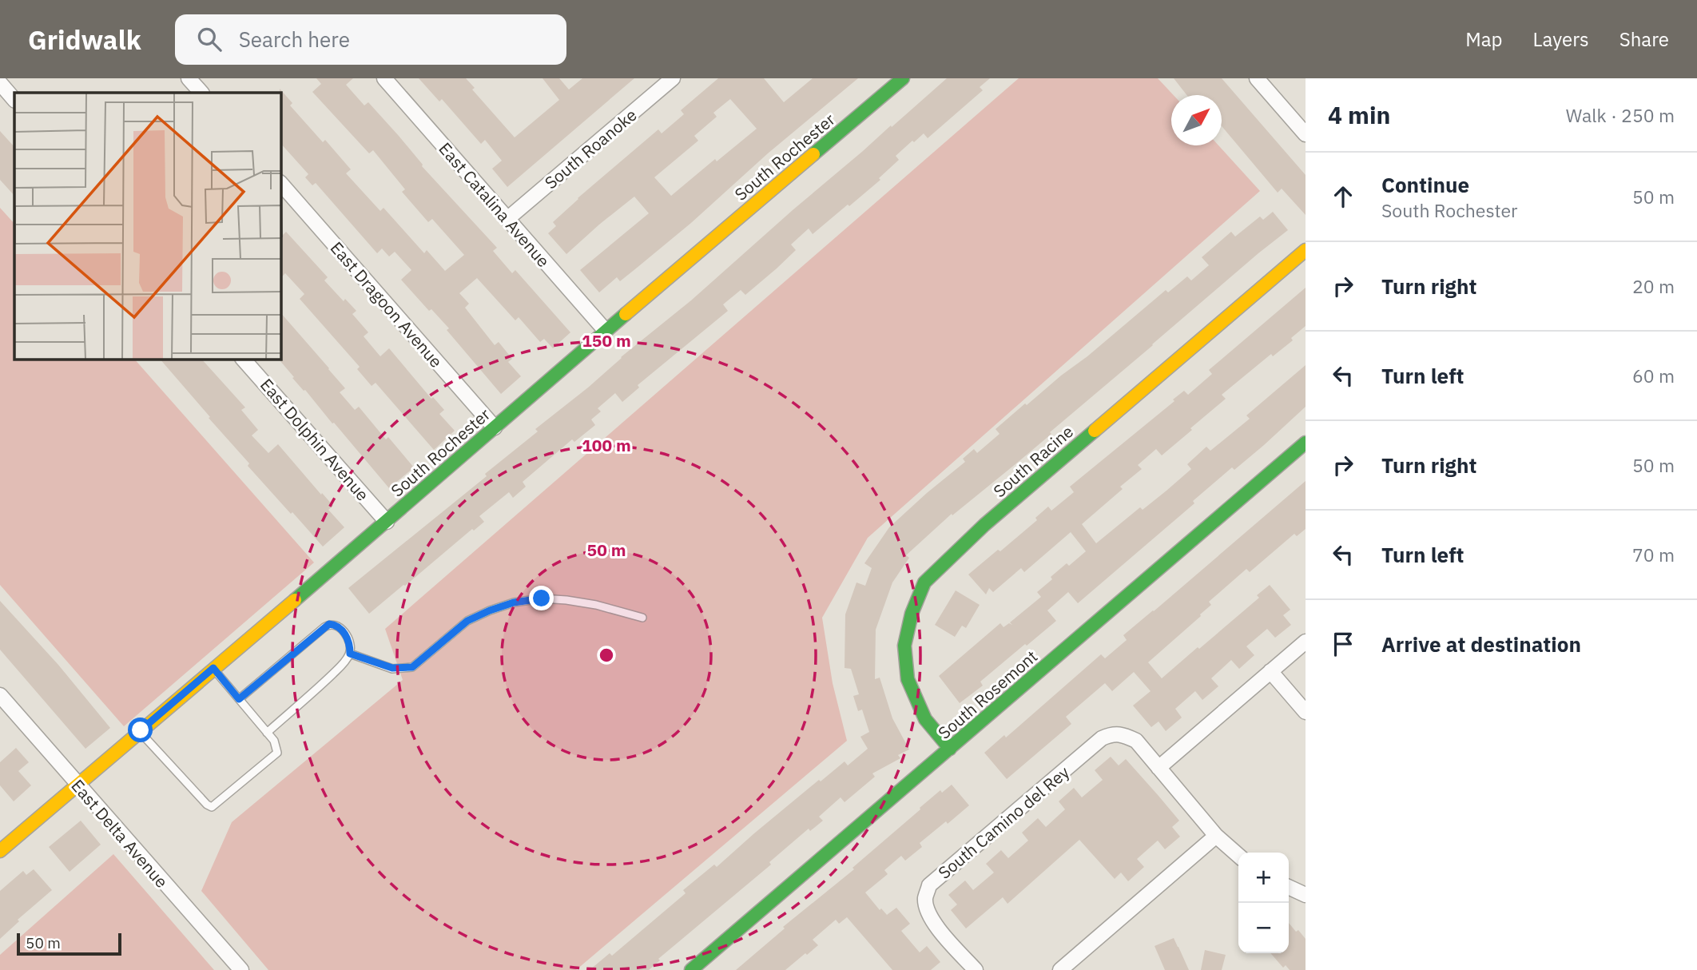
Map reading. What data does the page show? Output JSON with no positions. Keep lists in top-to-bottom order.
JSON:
{
  "streets": {
    "street": [
      "South Roanoke",
      "South Rochester",
      "East Catalina Avenue",
      "East Dragoon Avenue",
      "East Dolphin Avenue",
      "South Racine",
      "South Rosemont",
      "South Camino del Rey",
      "East Delta Avenue"
    ]
  },
  "crossings": [
    ["South Roanoke", "East Catalina Avenue"],
    ["South Rochester", "East Catalina Avenue"],
    ["South Rochester", "East Dragoon Avenue"],
    ["South Rochester", "East Dolphin Avenue"],
    ["South Rochester", "East Delta Avenue"],
    ["South Racine", "South Rosemont"]
  ],
  "scale_bar": "50 m",
  "north": "top right",
  "page": {
    "header": "Gridwalk",
    "search": "Search here",
    "nav": ["Map", "Layers", "Share"],
    "heading": ["4 min", "Walk · 250 m"],
    "list": [
      ["Continue", "South Rochester", "50 m"],
      ["Turn right", "20 m"],
      ["Turn left", "60 m"],
      ["Turn right", "50 m"],
      ["Turn left", "70 m"],
      "Arrive at destination"
    ],
    "map_buttons": ["+", "−"],
    "scale": "50 m"
  },
  "rings": ["150 m", "100 m", "50 m"]
}
